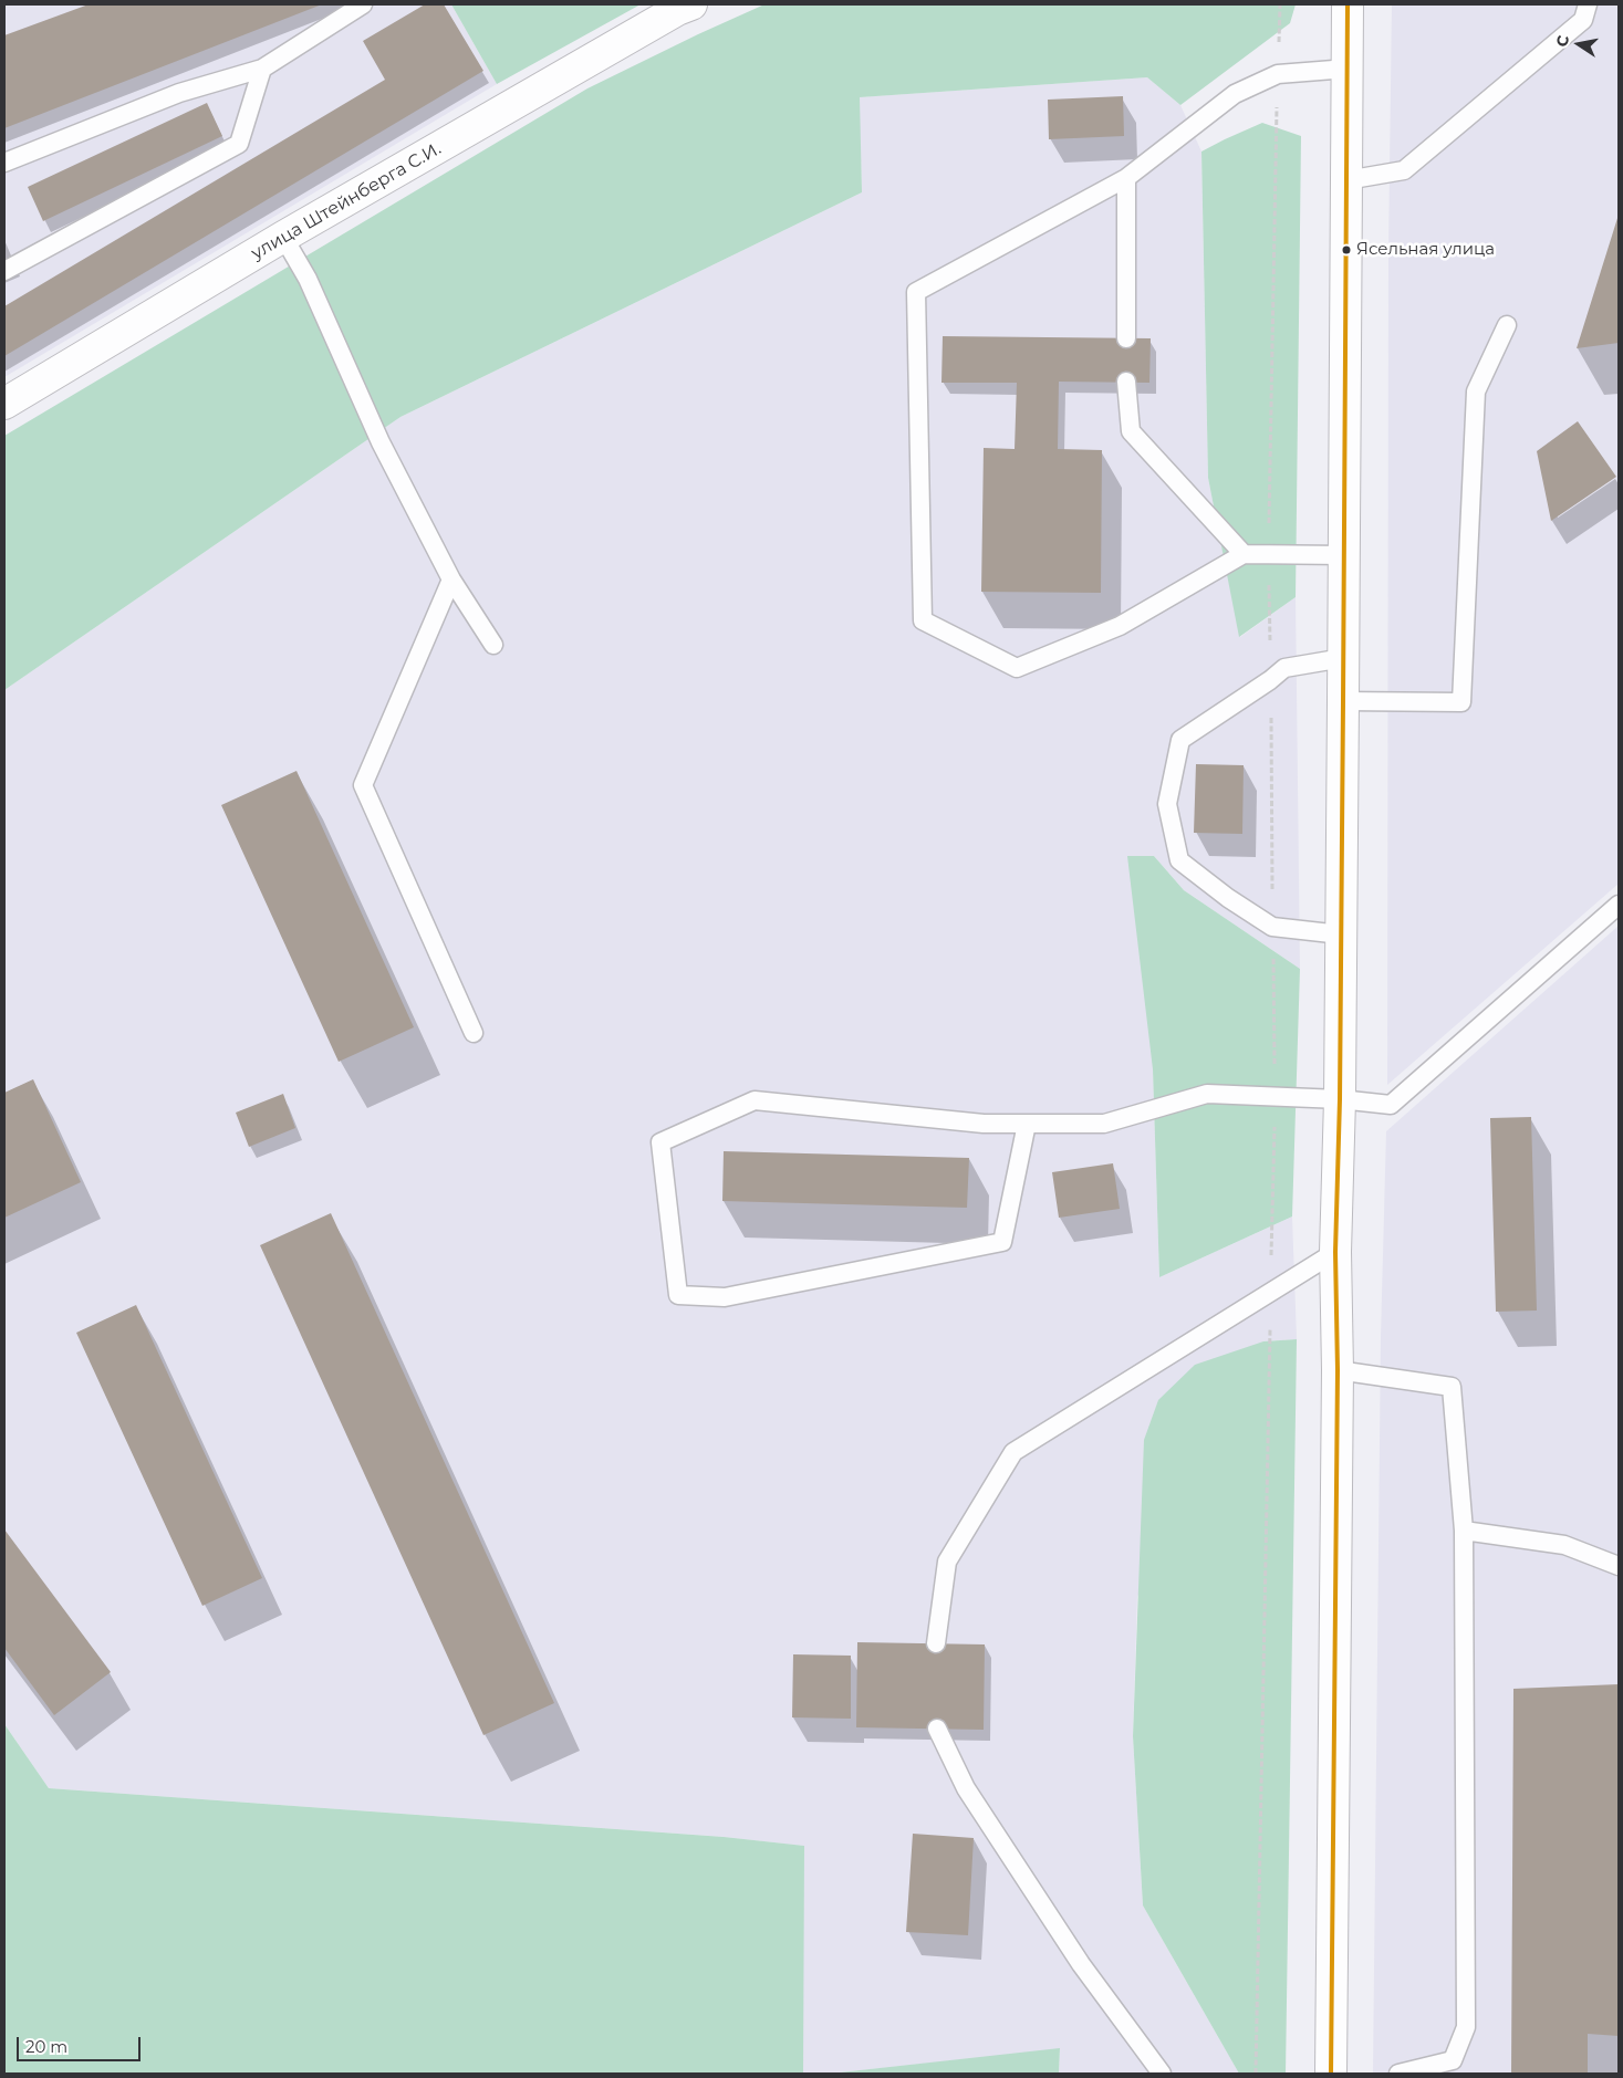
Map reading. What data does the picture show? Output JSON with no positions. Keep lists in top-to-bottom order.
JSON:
{
  "streets": {
    "main road": ["улица Штейнберга С.И."]
  },
  "places": ["Ясельная улица"],
  "scale_bar": "20 m",
  "north": "left"
}
